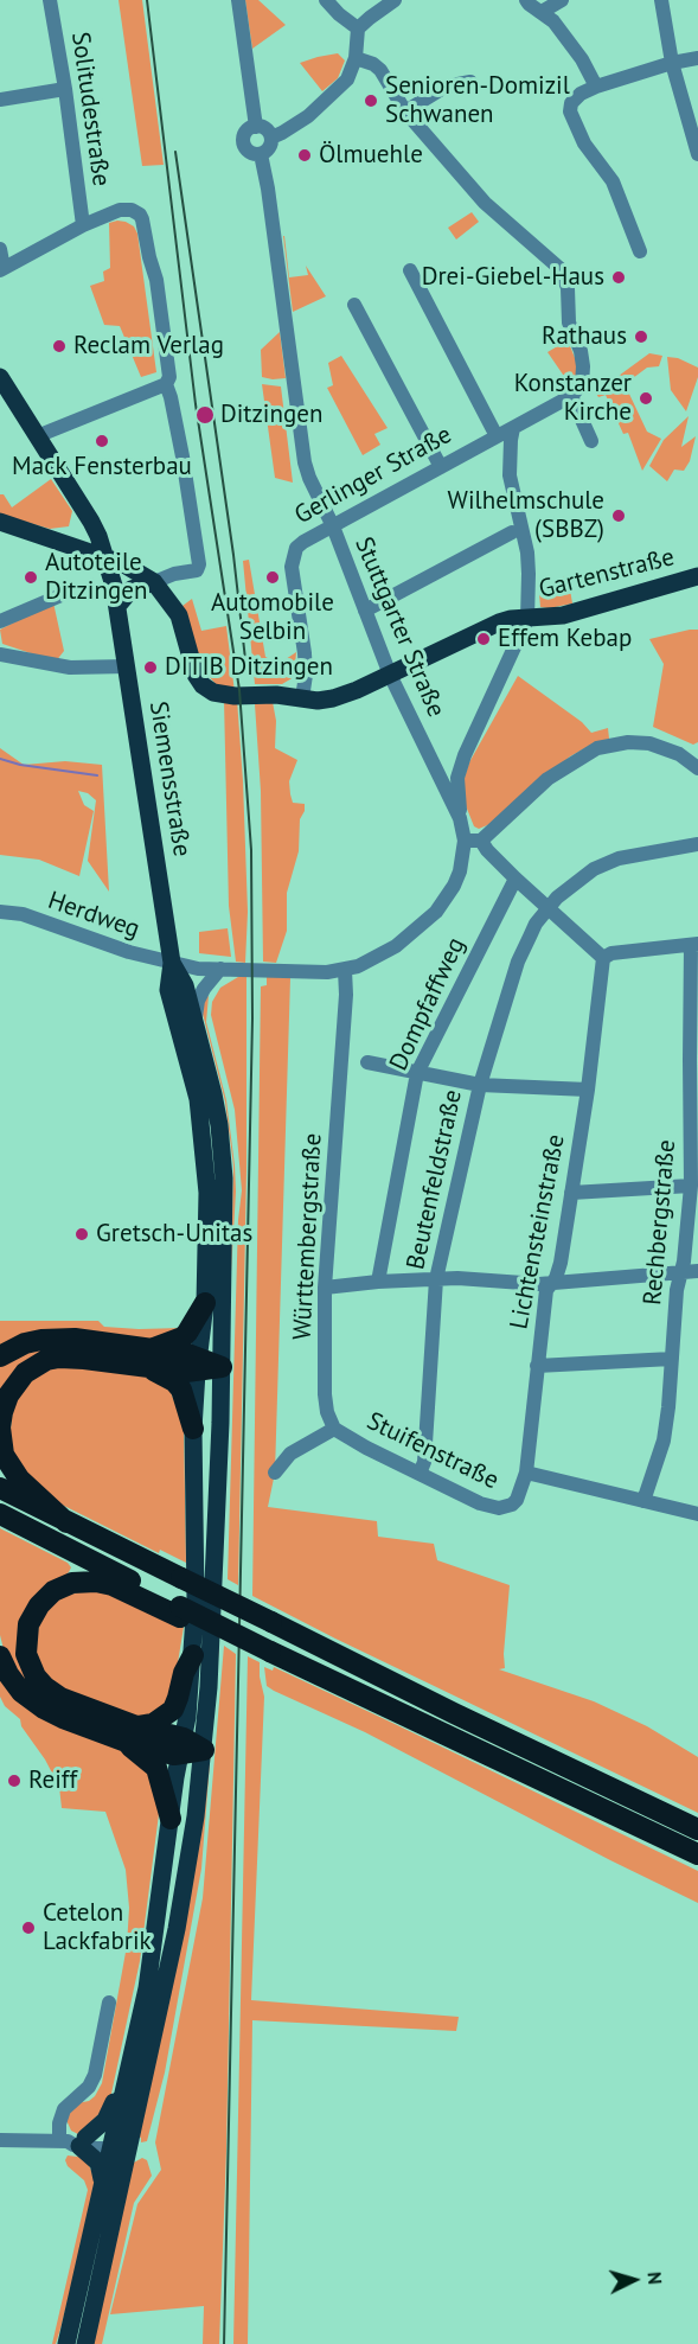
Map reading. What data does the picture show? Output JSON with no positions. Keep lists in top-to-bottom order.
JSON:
{
  "streets": {
    "main road": ["Gartenstraße", "Siemensstraße"],
    "street": [
      "Solitudestraße",
      "Gerlinger Straße",
      "Stuttgarter Straße",
      "Herdweg",
      "Dompfaffweg",
      "Beutenfeldstraße",
      "Rechbergstraße",
      "Lichtensteinstraße",
      "Württembergstraße",
      "Stuifenstraße"
    ]
  },
  "crossings": [
    ["Gerlinger Straße", "Gartenstraße"],
    ["Gerlinger Straße", "Stuttgarter Straße"],
    ["Gartenstraße", "Stuttgarter Straße"],
    ["Siemensstraße", "Herdweg"],
    ["Herdweg", "Württembergstraße"],
    ["Beutenfeldstraße", "Stuifenstraße"],
    ["Lichtensteinstraße", "Stuifenstraße"],
    ["Württembergstraße", "Stuifenstraße"]
  ],
  "places": [
    "Senioren-Domizil Schwanen",
    "Ölmuehle",
    "Drei-Giebel-Haus",
    "Rathaus",
    "Reclam Verlag",
    "Konstanzer Kirche",
    "Ditzingen",
    "Mack Fensterbau",
    "Wilhelmschule (SBBZ)",
    "Autoteile Ditzingen",
    "Automobile Selbin",
    "Effem Kebap",
    "DITIB Ditzingen",
    "Gretsch-Unitas",
    "Reiff",
    "Cetelon Lackfabrik"
  ],
  "north": "right"
}
